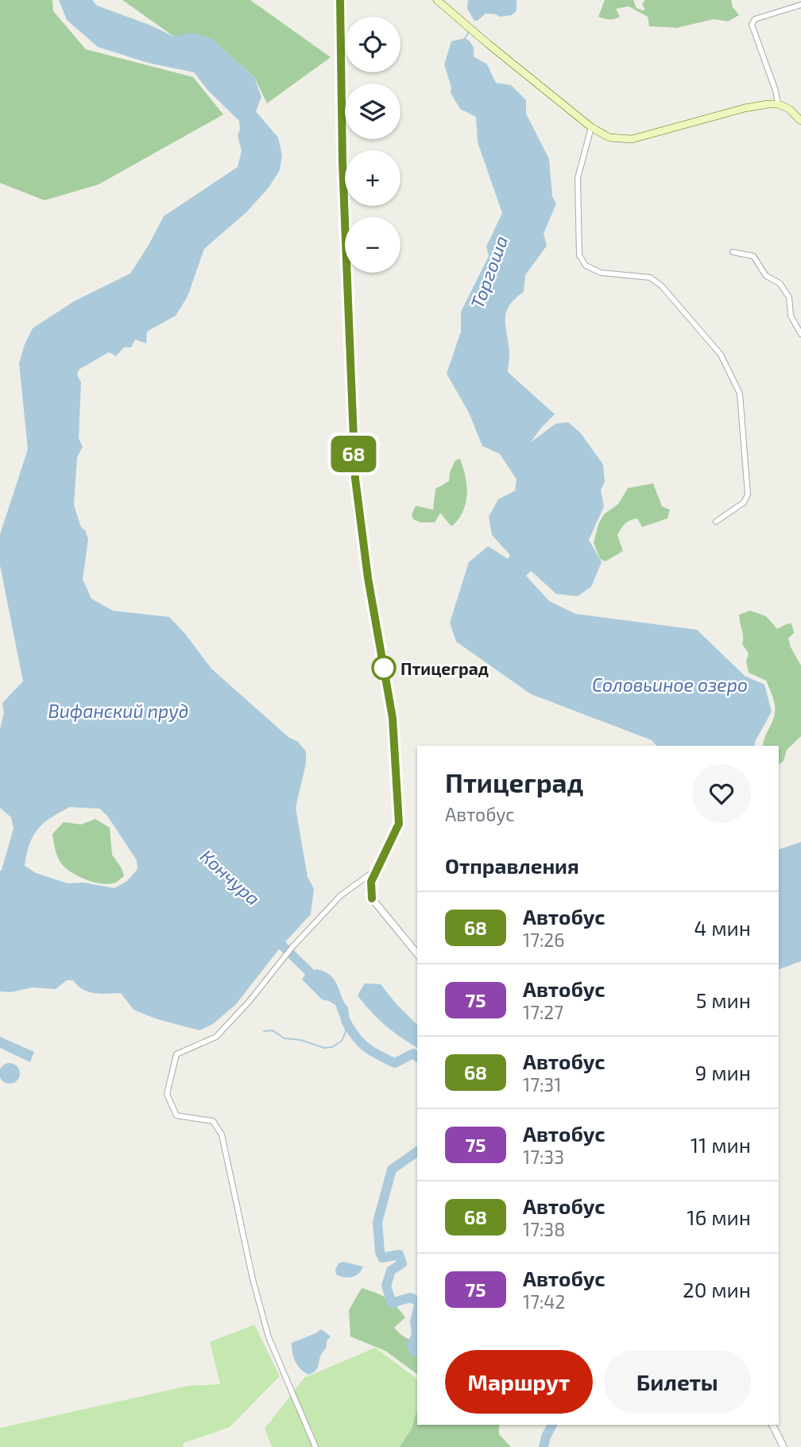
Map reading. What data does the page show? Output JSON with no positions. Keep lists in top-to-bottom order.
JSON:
{
  "water": [
    "Торгоша",
    "Соловьиное озеро",
    "Вифанский пруд",
    "Кончура"
  ],
  "places": ["Птицеград"],
  "lines": ["bus line 68"],
  "page": {
    "on_map": "68",
    "map_buttons": ["+", "−"],
    "heading": [
      ["Птицеград", "Автобус"],
      "Отправления"
    ],
    "list": [
      {
        "mark": "68",
        "name": "Автобус",
        "note": "17:26",
        "value": "4 мин"
      },
      {
        "mark": "75",
        "name": "Автобус",
        "note": "17:27",
        "value": "5 мин"
      },
      {
        "mark": "68",
        "name": "Автобус",
        "note": "17:31",
        "value": "9 мин"
      },
      {
        "mark": "75",
        "name": "Автобус",
        "note": "17:33",
        "value": "11 мин"
      },
      {
        "mark": "68",
        "name": "Автобус",
        "note": "17:38",
        "value": "16 мин"
      },
      {
        "mark": "75",
        "name": "Автобус",
        "note": "17:42",
        "value": "20 мин"
      }
    ],
    "buttons": ["Маршрут", "Билеты"]
  }
}
